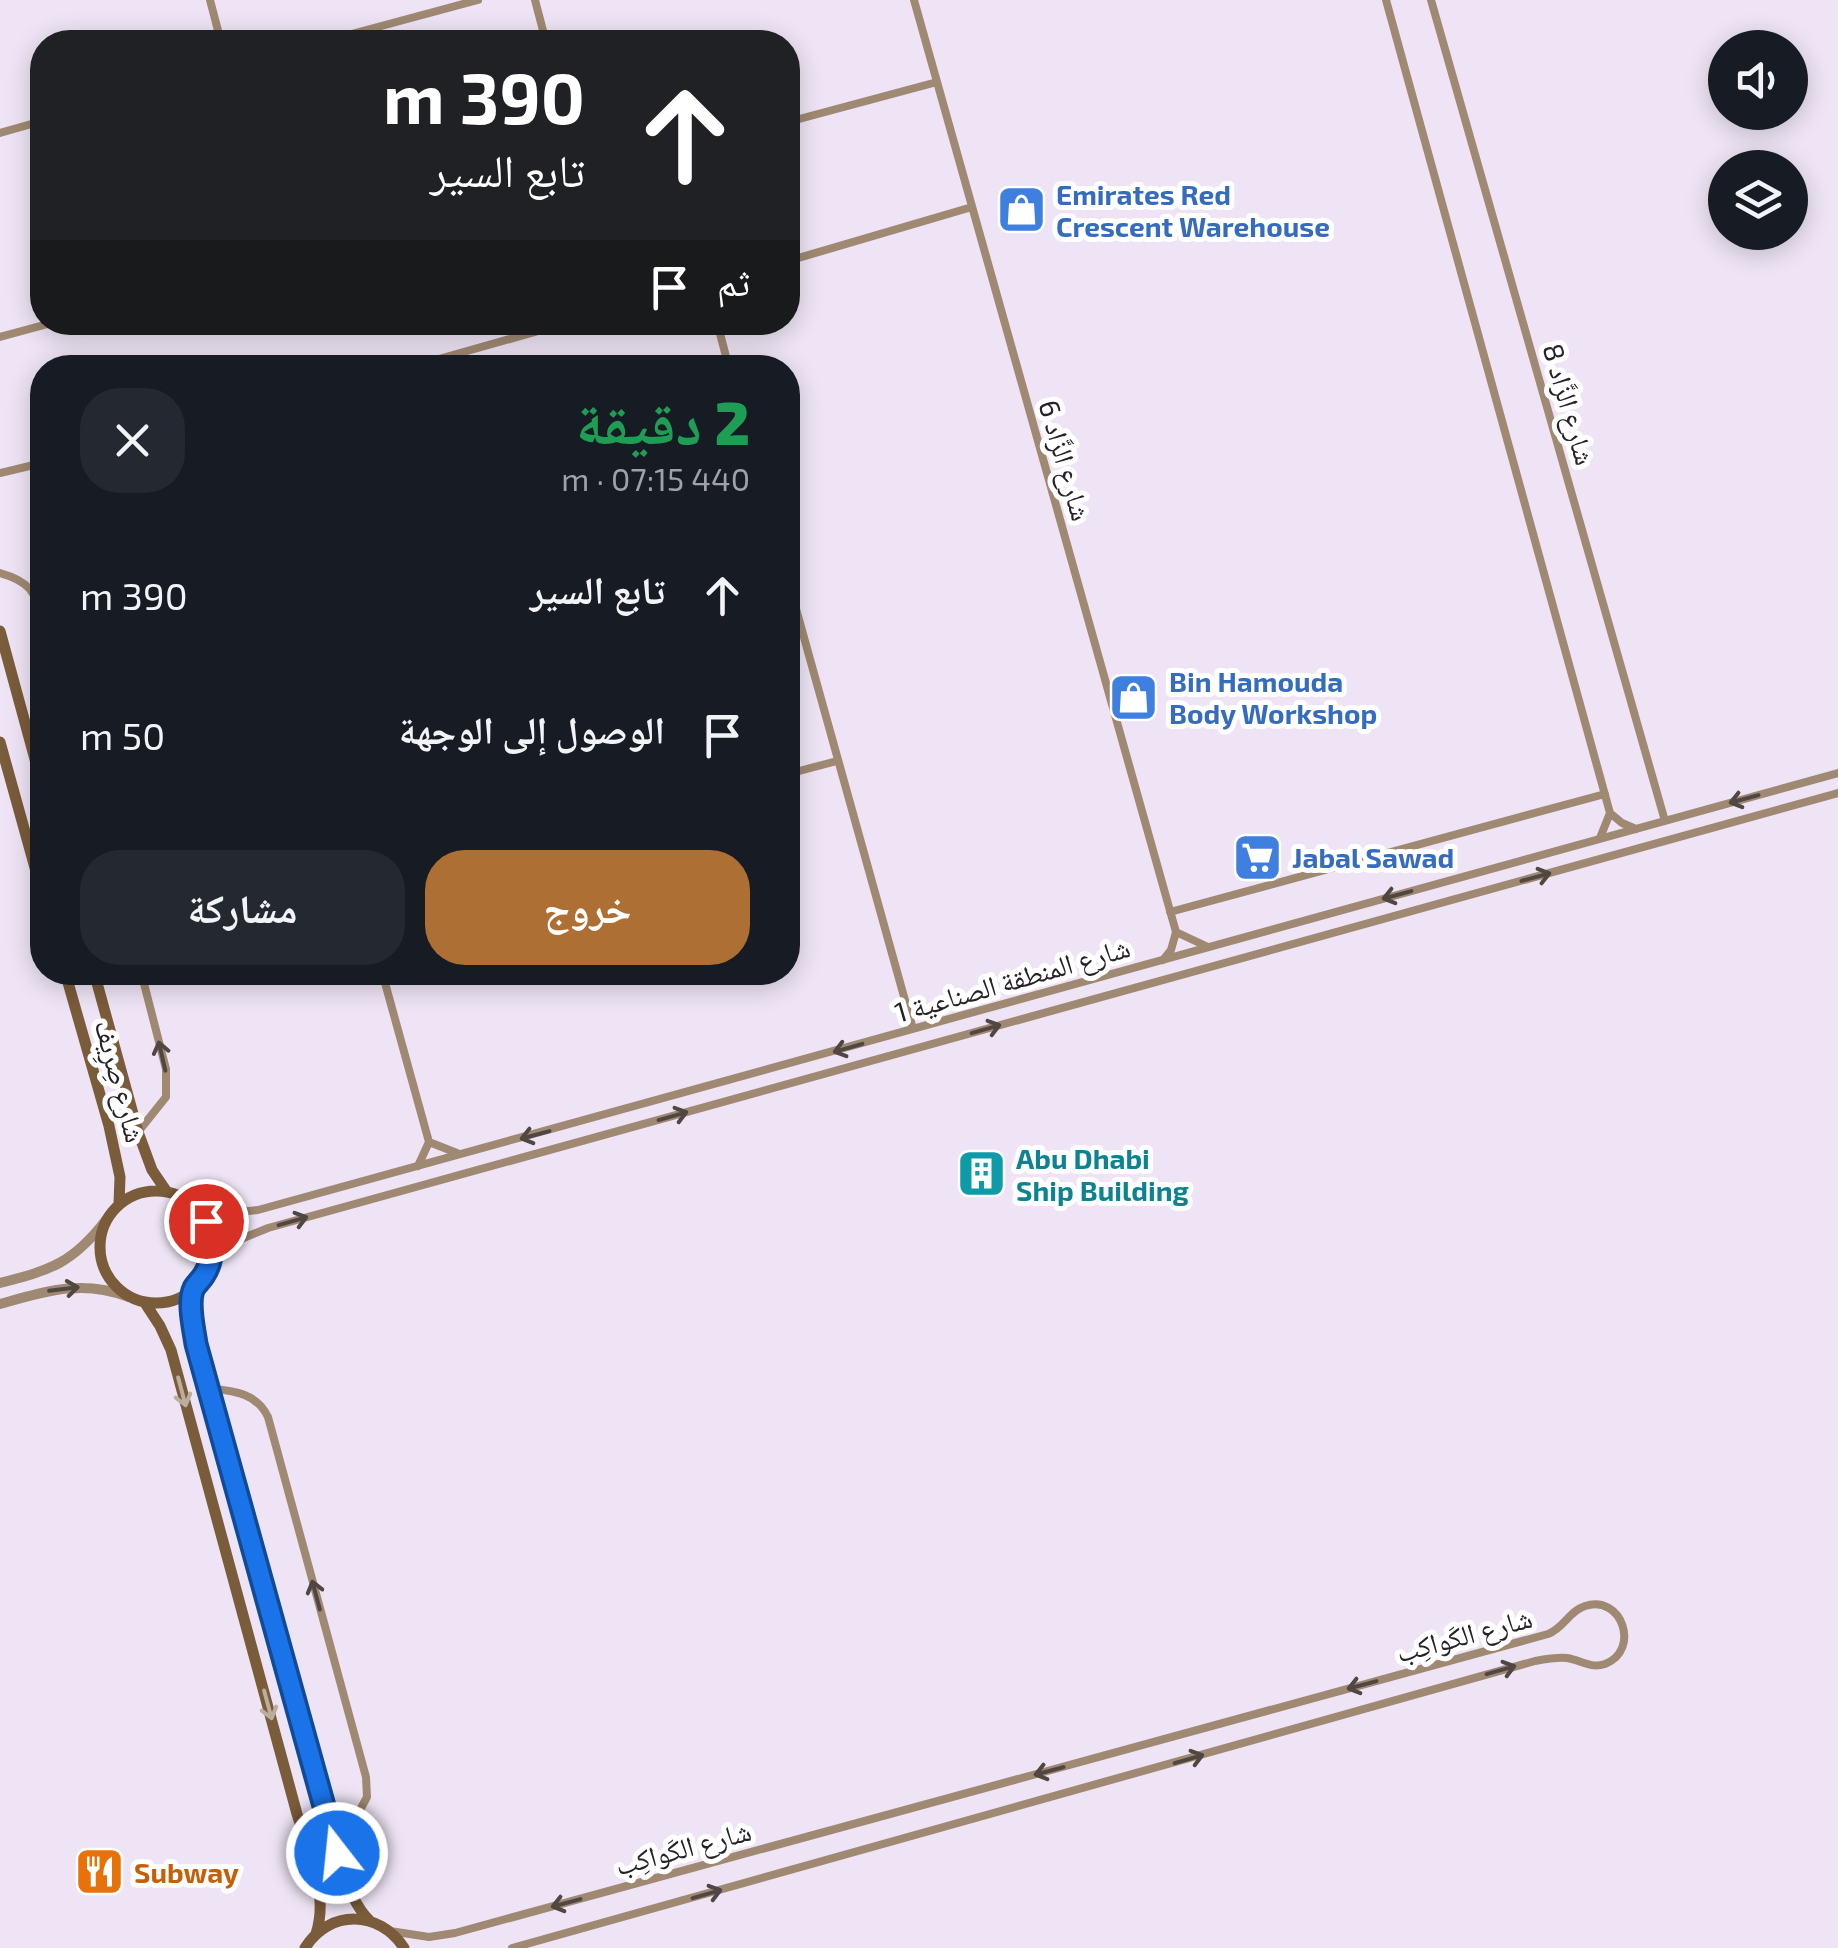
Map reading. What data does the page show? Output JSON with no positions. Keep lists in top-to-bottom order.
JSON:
{
  "streets": {
    "main road": ["شارع صِرِيف"],
    "street": [
      "شارع الزَّاد 8",
      "شارع الزَّاد 6",
      "شارع المنطقة الصناعية 1",
      "شارع الكَواكِب"
    ]
  },
  "crossings": [
    ["شارع الزَّاد 8", "شارع المنطقة الصناعية 1"],
    ["شارع المنطقة الصناعية 1", "شارع صِرِيف"]
  ],
  "places": {
    "shop": ["Emirates Red Crescent Warehouse", "Bin Hamouda Body Workshop"],
    "supermarket": ["Jabal Sawad"],
    "building": ["Abu Dhabi Ship Building"],
    "restaurant": ["Subway"]
  },
  "page": {
    "turn": ["390 m", "تابع السير"],
    "then": "ثم",
    "heading": ["2 دقيقة", "440 m · 07:15"],
    "list": [
      {
        "name": "تابع السير",
        "value": "390 m"
      },
      {
        "name": "الوصول إلى الوجهة",
        "value": "50 m"
      }
    ],
    "buttons": ["خروج", "مشاركة"]
  }
}
